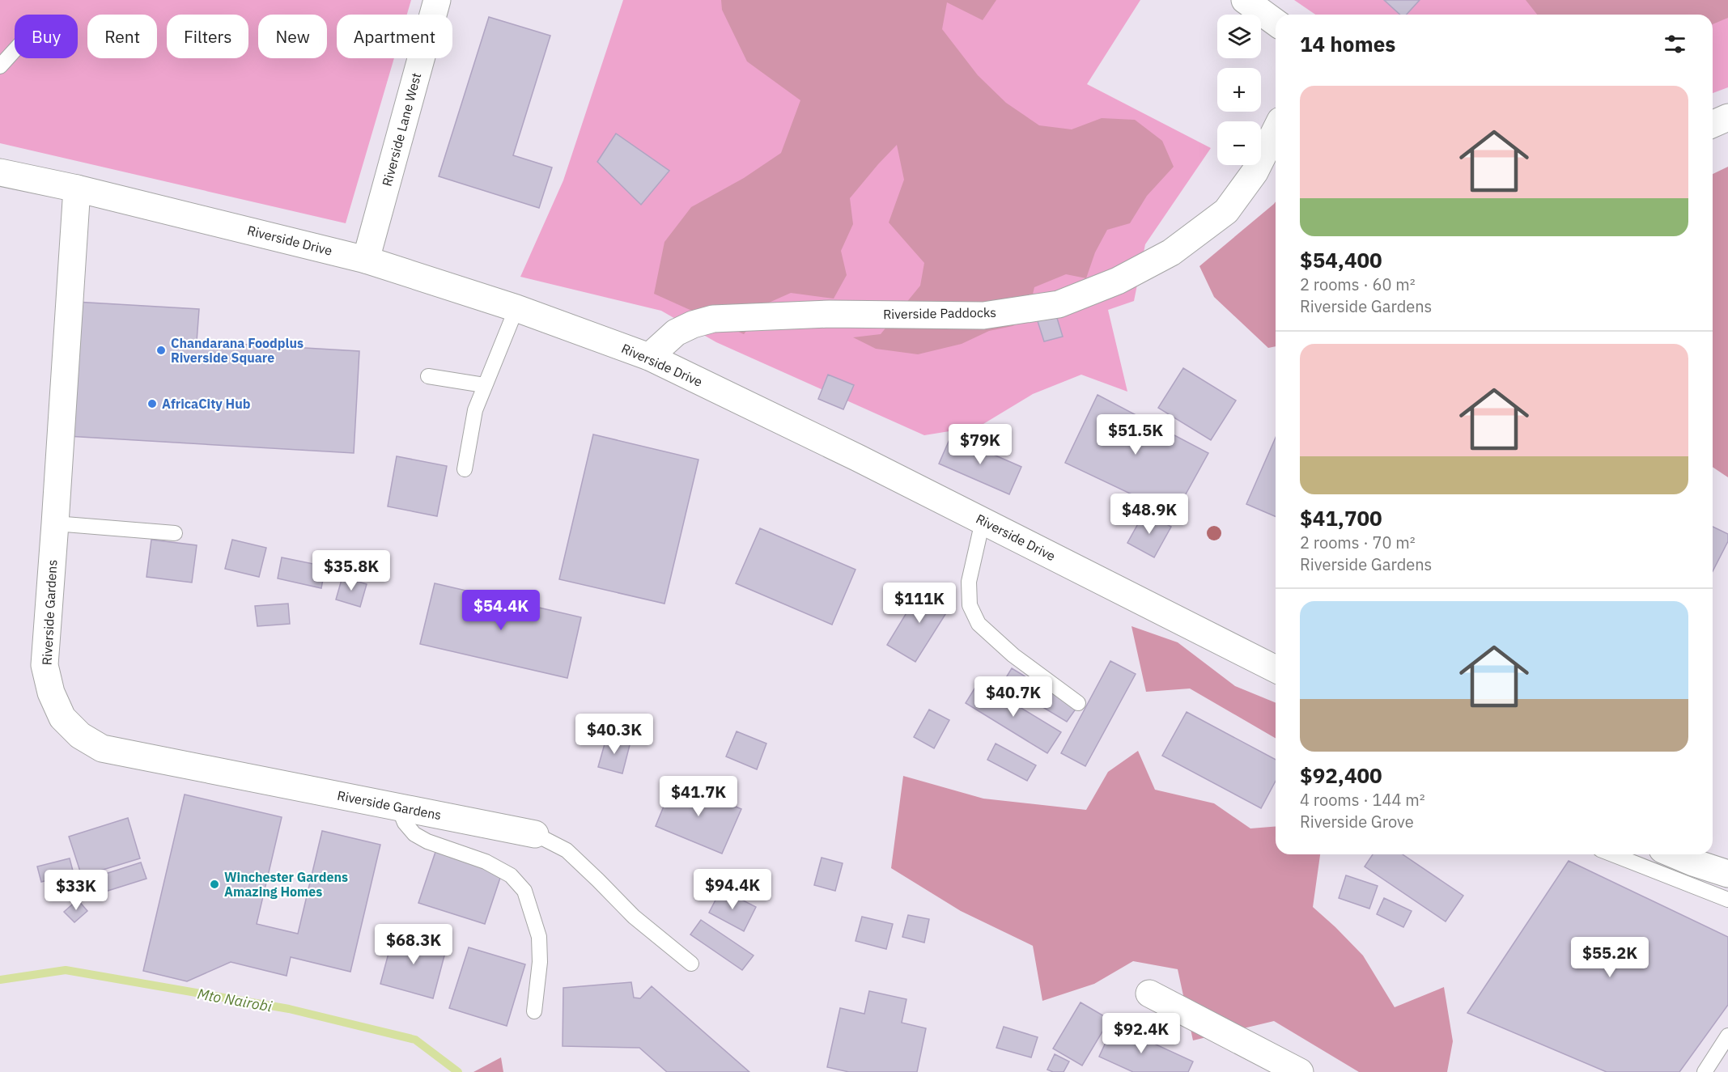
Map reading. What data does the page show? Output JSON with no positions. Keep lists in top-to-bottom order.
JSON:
{
  "streets": {
    "street": [
      "Riverside Lane West",
      "Riverside Drive",
      "Riverside Paddocks",
      "Riverside Gardens"
    ]
  },
  "crossings": [
    ["Riverside Lane West", "Riverside Drive"],
    ["Riverside Drive", "Riverside Paddocks"],
    ["Riverside Drive", "Riverside Gardens"]
  ],
  "water": ["Mto Nairobi"],
  "places": ["Chandarana Foodplus Riverside Square", "AfricaCity Hub", "Winchester Gardens Amazing Homes"],
  "page": {
    "map_buttons": ["+", "−"],
    "chip": [
      "Buy",
      "Rent",
      "Filters",
      "New",
      "Apartment"
    ],
    "heading": "14 homes",
    "list": [
      {
        "name": "$54,400",
        "note": "2 rooms · 60 m² · Riverside Gardens"
      },
      {
        "name": "$41,700",
        "note": "2 rooms · 70 m² · Riverside Gardens"
      },
      {
        "name": "$92,400",
        "note": "4 rooms · 144 m² · Riverside Grove"
      }
    ],
    "price": [
      "$51.5K",
      "$79K",
      "$48.9K",
      "$35.8K",
      "$111K",
      "$54.4K",
      "$40.7K",
      "$40.3K",
      "$41.7K",
      "$94.4K",
      "$33K",
      "$68.3K",
      "$55.2K",
      "$92.4K"
    ]
  }
}
